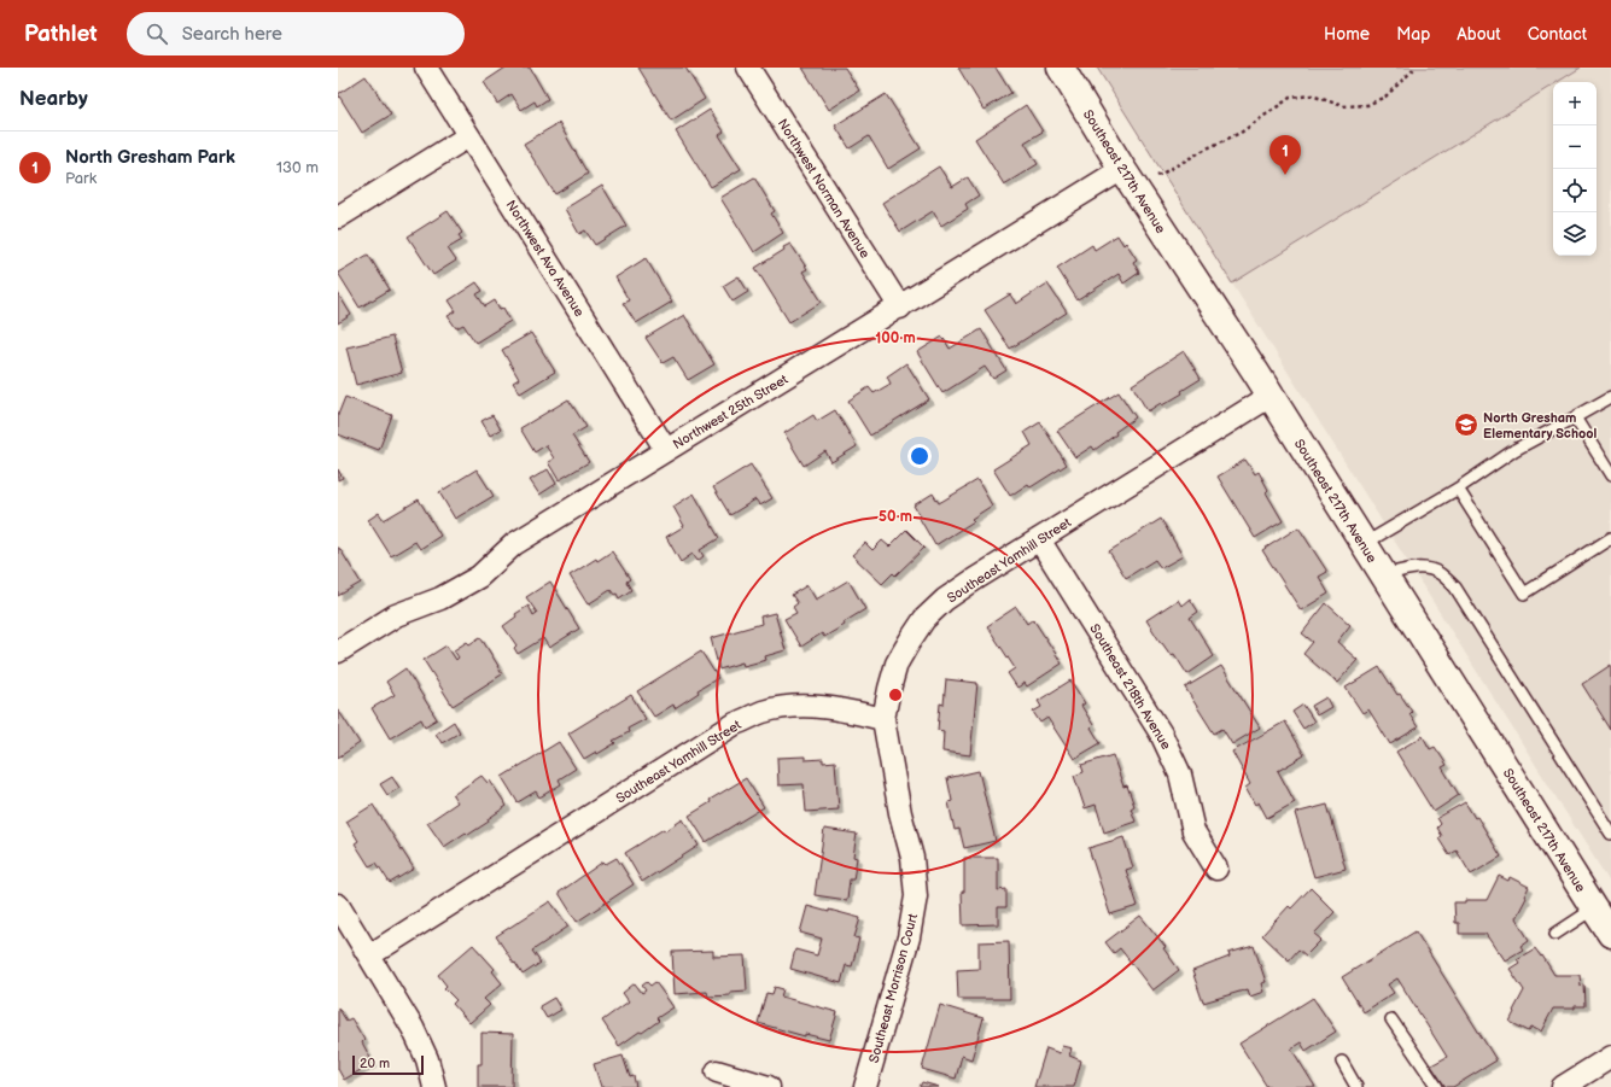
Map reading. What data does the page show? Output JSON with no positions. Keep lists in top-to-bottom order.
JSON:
{
  "streets": {
    "street": [
      "Southeast 217th Avenue",
      "Northwest Norman Avenue",
      "Northwest Ava Avenue",
      "Northwest 25th Street",
      "Southeast Yamhill Street",
      "Southeast 218th Avenue",
      "Southeast Morrison Court"
    ]
  },
  "crossings": [
    ["Southeast 217th Avenue", "Northwest 25th Street"],
    ["Southeast 217th Avenue", "Southeast Yamhill Street"],
    ["Northwest Norman Avenue", "Northwest 25th Street"],
    ["Northwest Ava Avenue", "Northwest 25th Street"],
    ["Southeast Yamhill Street", "Southeast 218th Avenue"],
    ["Southeast Yamhill Street", "Southeast Morrison Court"]
  ],
  "places": {
    "school or university": ["North Gresham Elementary School"]
  },
  "scale_bar": "20 m",
  "page": {
    "header": "Pathlet",
    "search": "Search here",
    "nav": [
      "Home",
      "Map",
      "About",
      "Contact"
    ],
    "heading": "Nearby",
    "map_buttons": ["+", "−"],
    "list": [
      {
        "mark": "1",
        "name": "North Gresham Park",
        "note": "Park",
        "value": "130 m"
      }
    ],
    "pins": "1",
    "scale": "20 m"
  },
  "rings": ["100 m", "50 m"]
}
